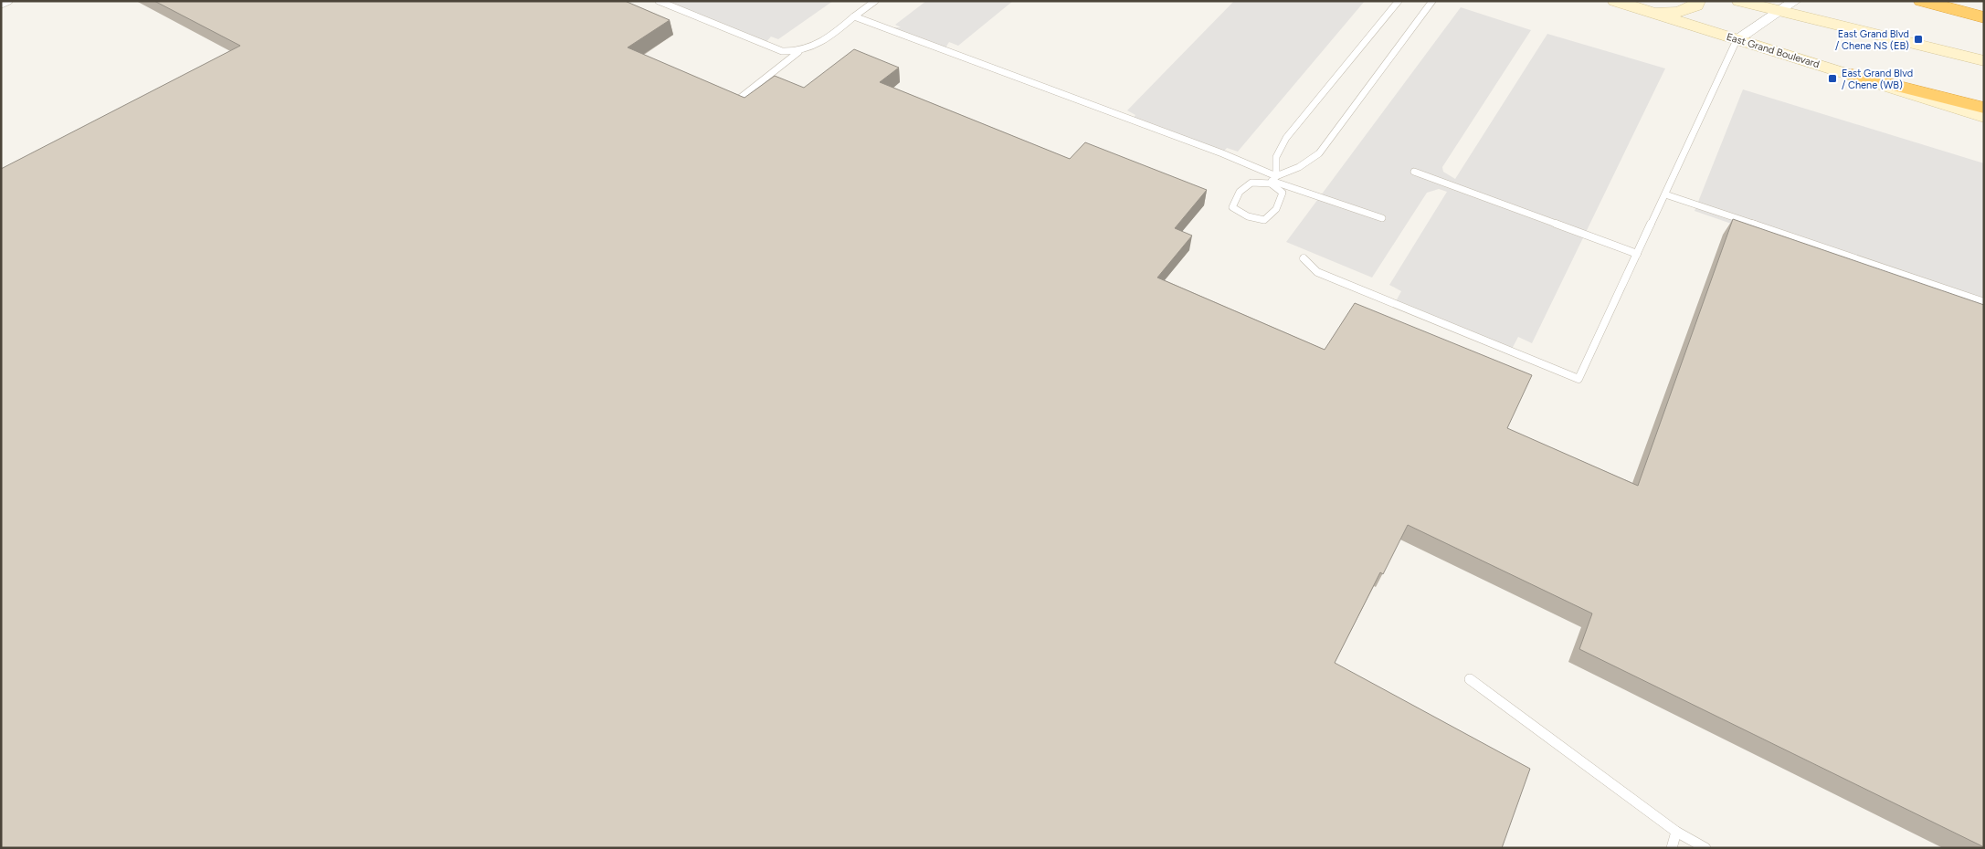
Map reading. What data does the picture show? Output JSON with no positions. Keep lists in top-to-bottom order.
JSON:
{
  "streets": {
    "main road": ["East Grand Boulevard"]
  },
  "places": {
    "transit": ["East Grand Blvd / Chene NS (EB)", "East Grand Blvd / Chene (WB)"]
  }
}
